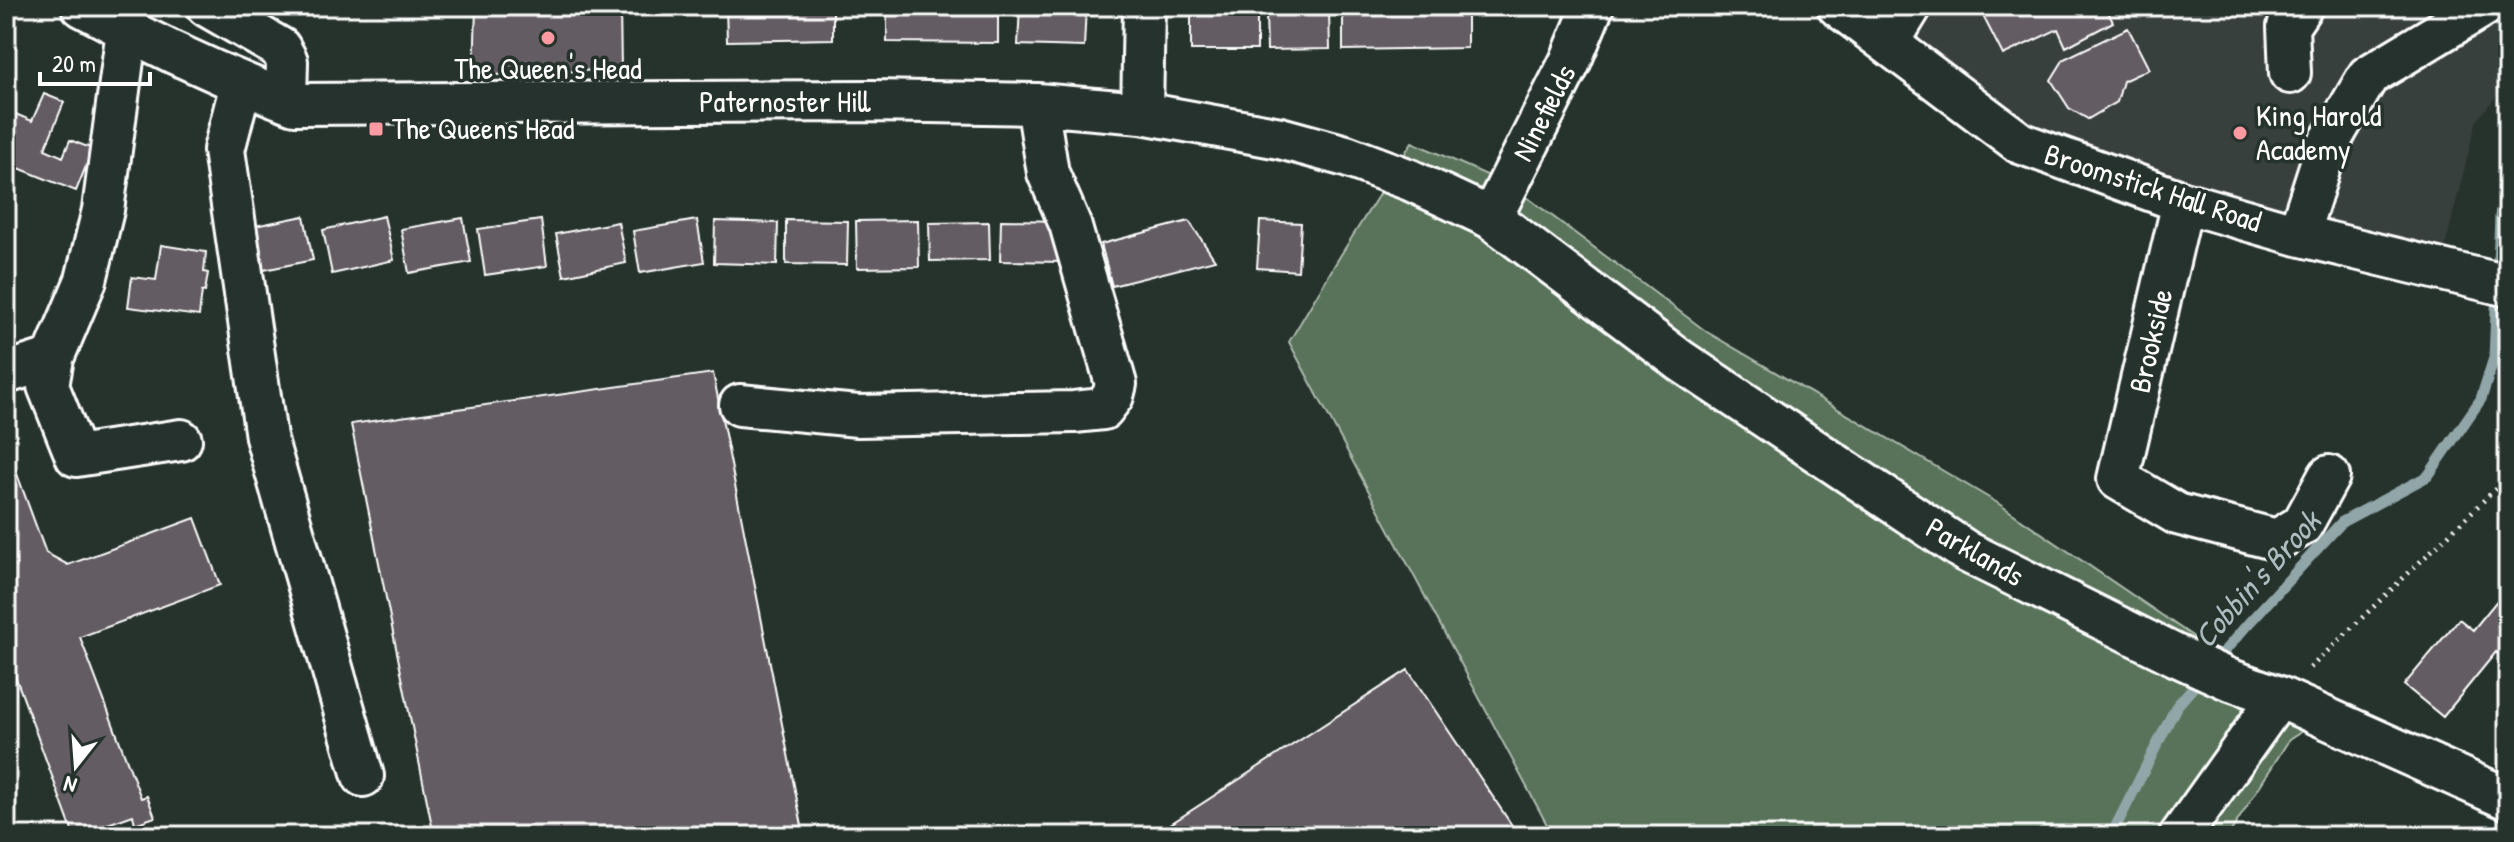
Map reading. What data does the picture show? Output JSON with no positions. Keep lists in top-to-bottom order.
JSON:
{
  "streets": {
    "street": [
      "Paternoster Hill",
      "Ninefields",
      "Broomstick Hall Road",
      "Brookside",
      "Parklands"
    ]
  },
  "crossings": [
    ["Paternoster Hill", "Ninefields"],
    ["Paternoster Hill", "Parklands"],
    ["Ninefields", "Parklands"],
    ["Broomstick Hall Road", "Brookside"]
  ],
  "water": ["Cobbin's Brook"],
  "places": {
    "other": ["The Queen's Head", "King Harold Academy"],
    "transit": ["The Queens Head"]
  },
  "scale_bar": "20 m",
  "north": "bottom"
}
